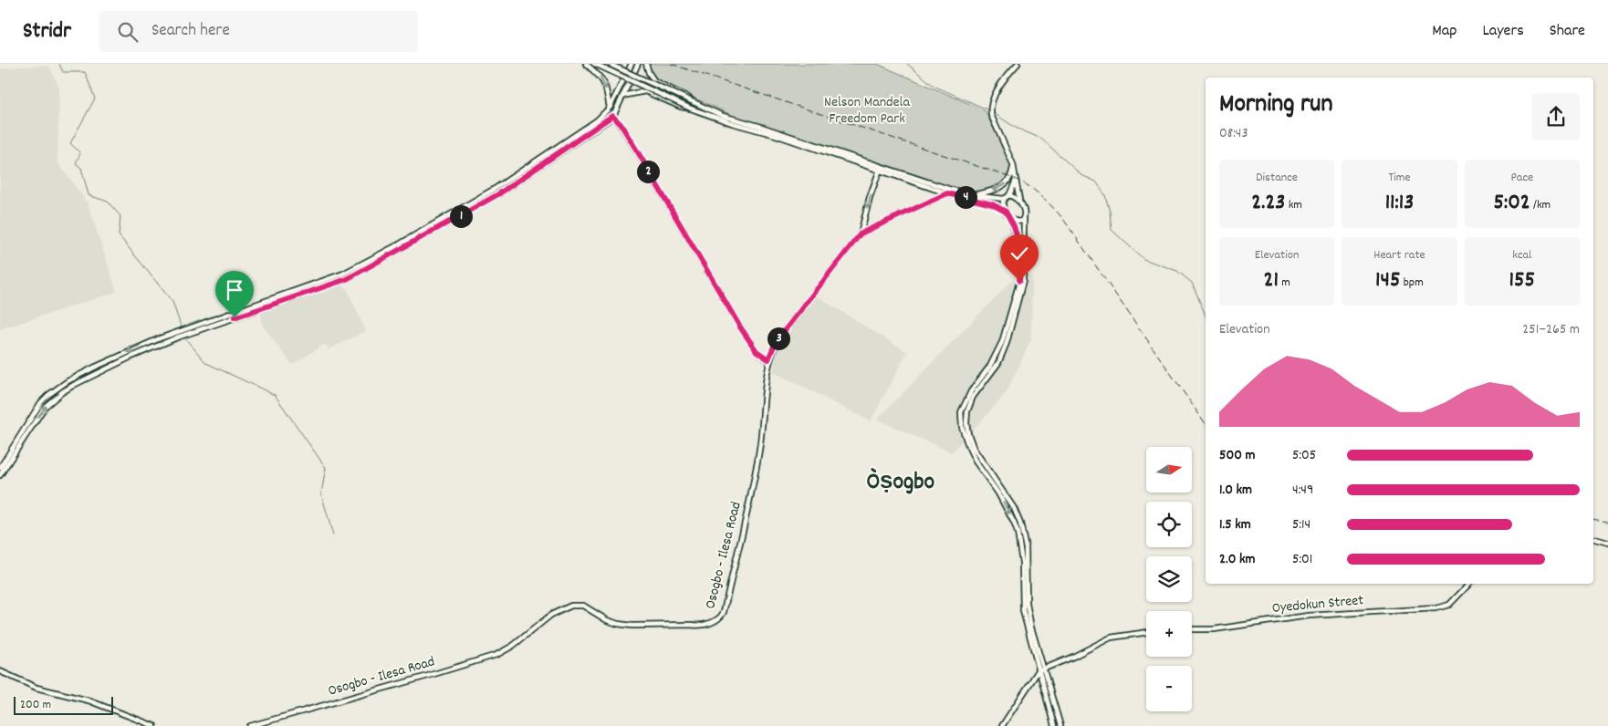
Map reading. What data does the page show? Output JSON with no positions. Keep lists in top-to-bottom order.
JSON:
{
  "streets": {
    "main road": ["Osogbo - Ilesa Road", "Oyedokun Street"]
  },
  "districts": ["Òṣogbo"],
  "parks": ["Nelson Mandela Freedom Park"],
  "scale_bar": "200 m",
  "north": "right",
  "page": {
    "header": "Stridr",
    "search": "Search here",
    "nav": ["Map", "Layers", "Share"],
    "heading": ["Morning run", "08:43"],
    "stats": [
      ["Distance", "2.23 km"],
      ["Time", "11:13"],
      ["Pace", "5:02 /km"],
      ["Elevation", "21 m"],
      ["Heart rate", "145 bpm"],
      ["kcal", "155"]
    ],
    "pins": [
      "2",
      "4",
      "1",
      "3"
    ],
    "chart": ["Elevation", "251–265 m"],
    "list": [
      {
        "name": "500 m",
        "note": "5:05"
      },
      {
        "name": "1.0 km",
        "note": "4:49"
      },
      {
        "name": "1.5 km",
        "note": "5:14"
      },
      {
        "name": "2.0 km",
        "note": "5:01"
      }
    ],
    "map_buttons": ["+", "−"],
    "scale": "200 m"
  }
}
